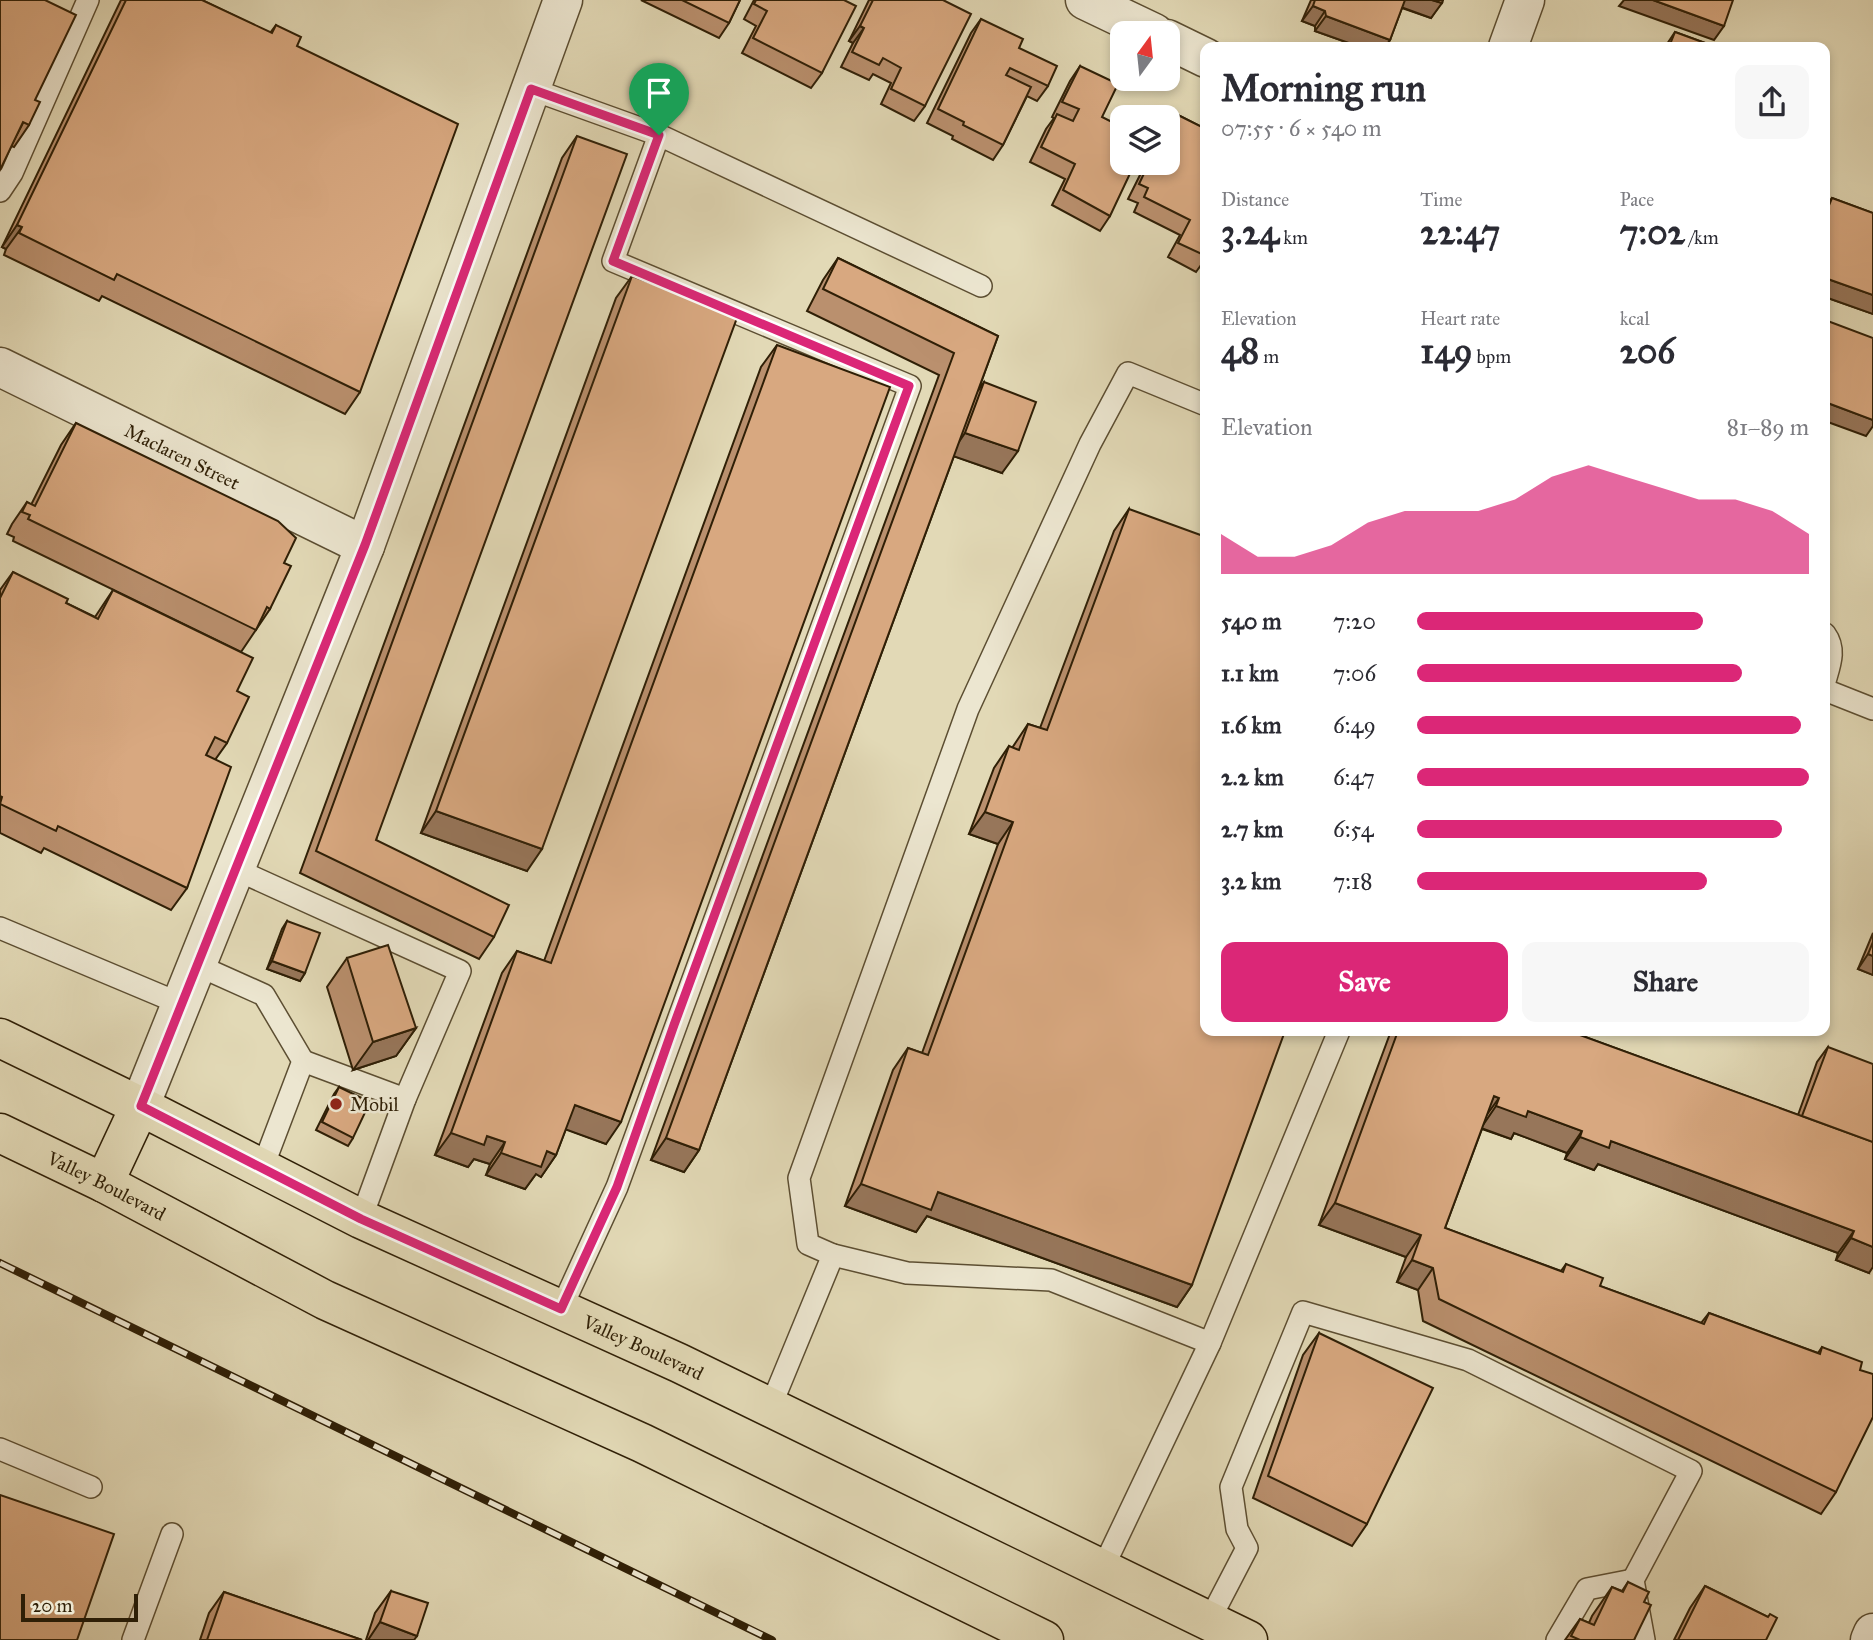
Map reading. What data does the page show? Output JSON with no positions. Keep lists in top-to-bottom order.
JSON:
{
  "streets": {
    "main road": ["Valley Boulevard"],
    "street": ["Maclaren Street"]
  },
  "places": ["Mobil"],
  "scale_bar": "20 m",
  "north": "top",
  "page": {
    "heading": ["Morning run", "07:55 · 6 × 540 m"],
    "stats": [
      ["Distance", "3.24 km"],
      ["Time", "22:47"],
      ["Pace", "7:02 /km"],
      ["Elevation", "48 m"],
      ["Heart rate", "149 bpm"],
      ["kcal", "206"]
    ],
    "chart": ["Elevation", "81–89 m"],
    "list": [
      {
        "name": "540 m",
        "note": "7:20"
      },
      {
        "name": "1.1 km",
        "note": "7:06"
      },
      {
        "name": "1.6 km",
        "note": "6:49"
      },
      {
        "name": "2.2 km",
        "note": "6:47"
      },
      {
        "name": "2.7 km",
        "note": "6:54"
      },
      {
        "name": "3.2 km",
        "note": "7:18"
      }
    ],
    "buttons": ["Save", "Share"],
    "scale": "20 m"
  }
}
